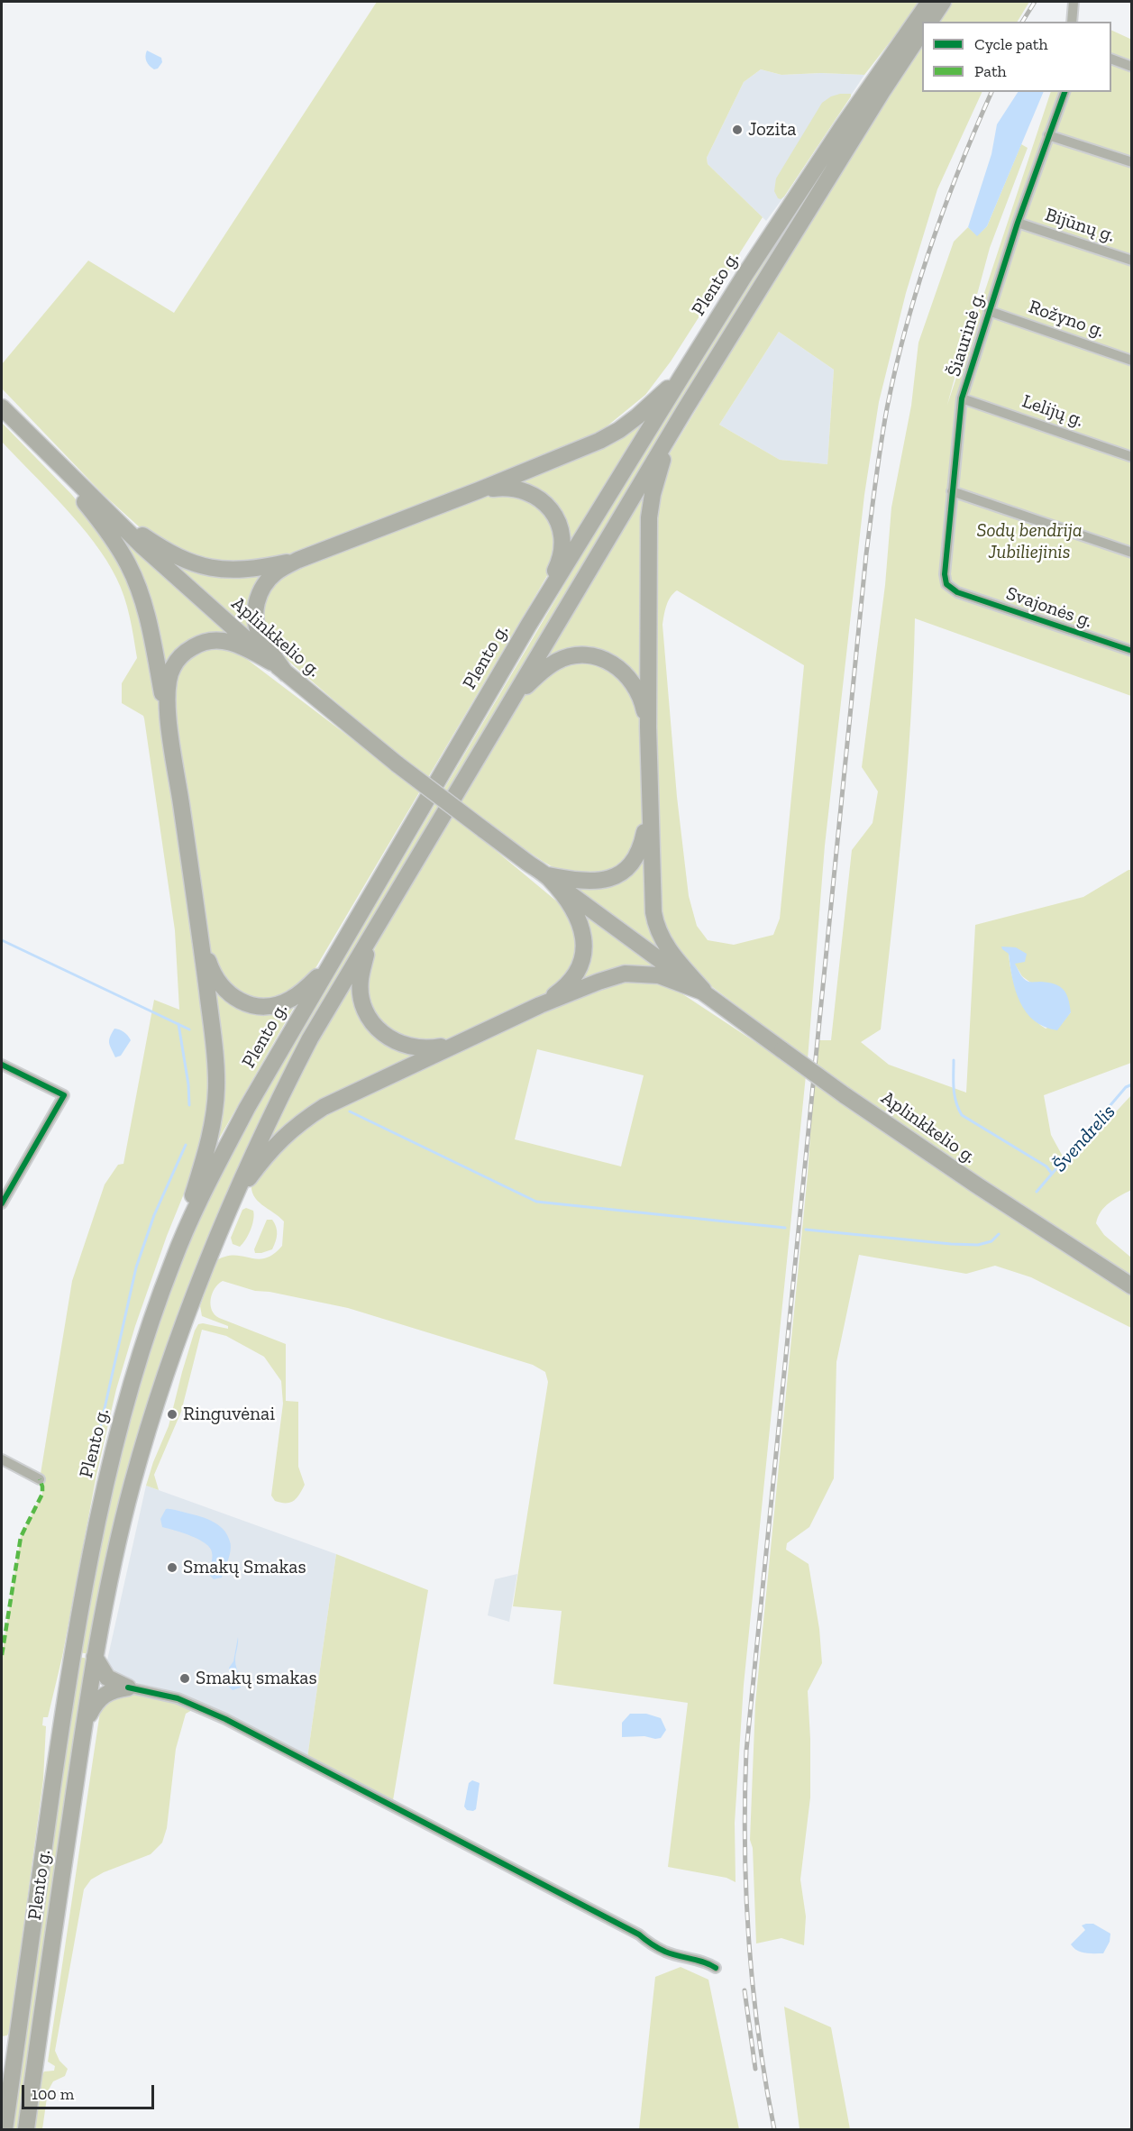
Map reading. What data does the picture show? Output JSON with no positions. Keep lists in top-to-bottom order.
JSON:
{
  "streets": {
    "highway": ["Plento g.", "Aplinkkelio g."],
    "street": [
      "Bijūnų g.",
      "Rožyno g.",
      "Šiaurinė g.",
      "Lelijų g.",
      "Svajonės g."
    ]
  },
  "crossings": [
    ["Bijūnų g.", "Šiaurinė g."],
    ["Rožyno g.", "Šiaurinė g."],
    ["Šiaurinė g.", "Lelijų g."],
    ["Šiaurinė g.", "Svajonės g."]
  ],
  "water": ["Švendrelis"],
  "parks": ["Sodų bendrija Jubiliejinis"],
  "places": [
    "Jozita",
    "Ringuvėnai",
    "Smakų Smakas",
    "Smakų smakas"
  ],
  "legend": ["Cycle path", "Path"],
  "scale_bar": "100 m"
}
